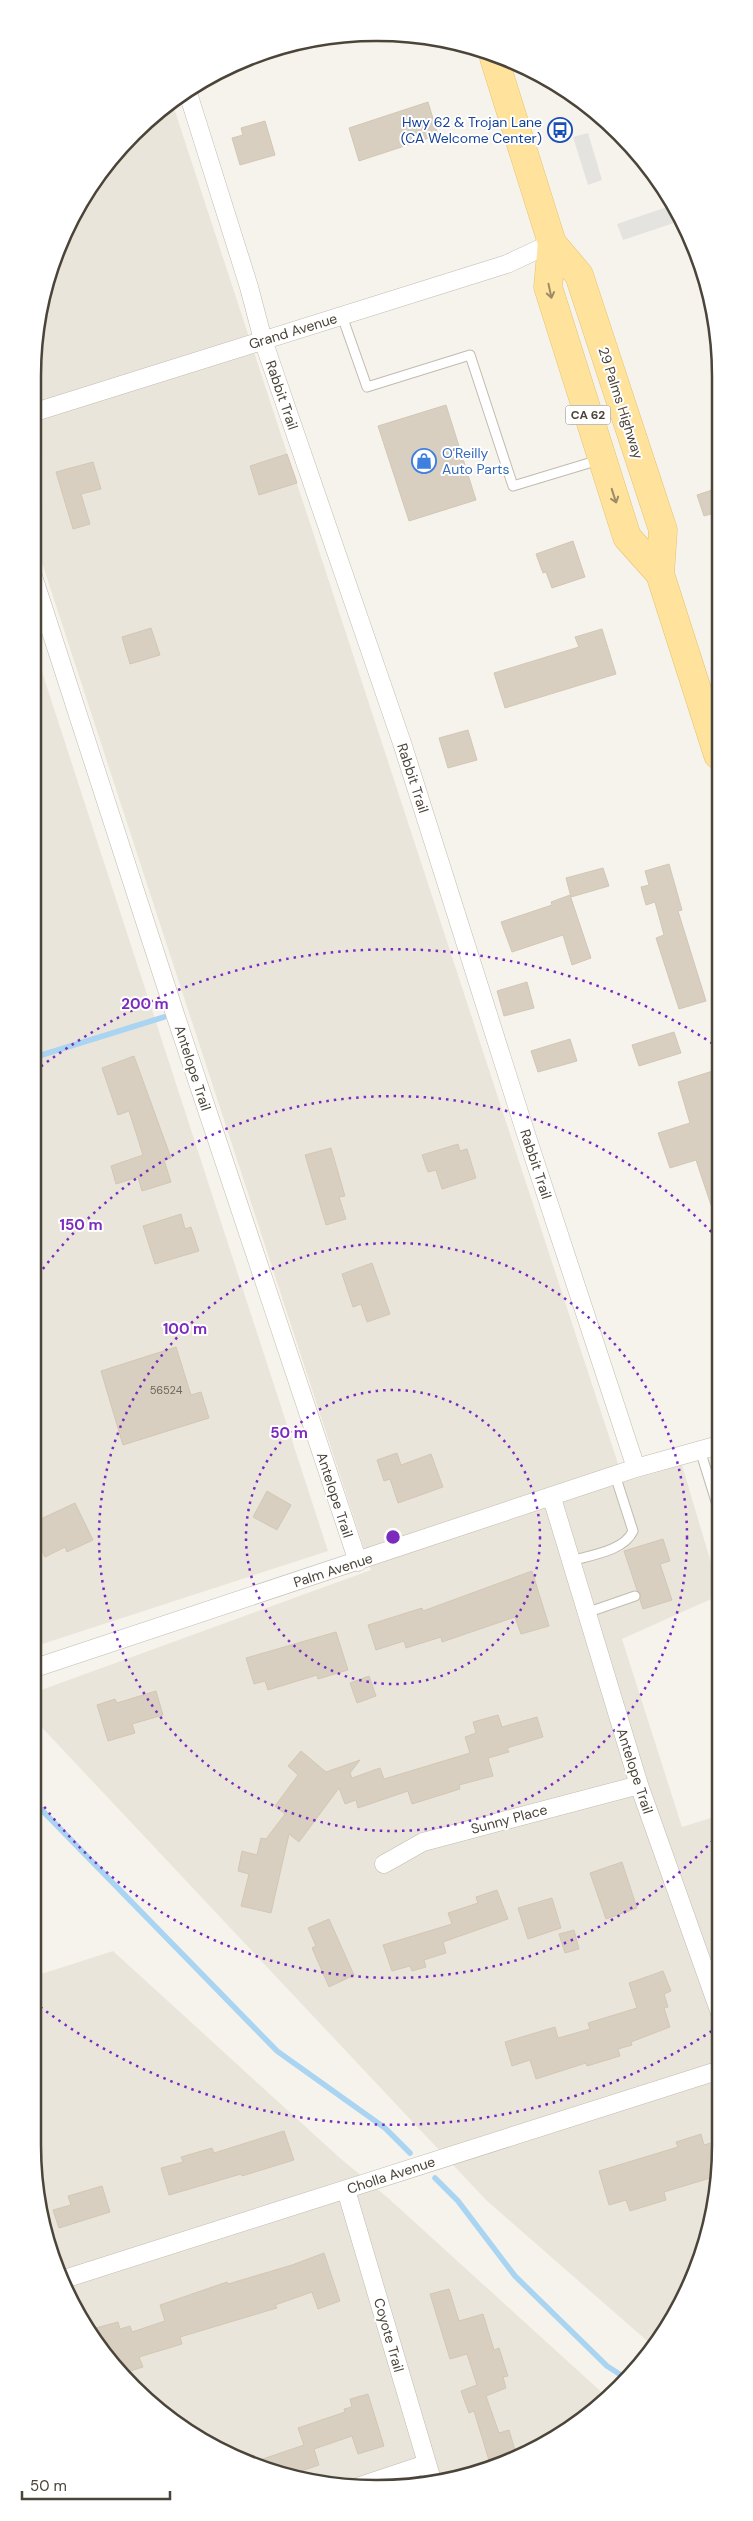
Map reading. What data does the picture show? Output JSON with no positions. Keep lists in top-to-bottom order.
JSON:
{
  "streets": {
    "main road": ["29 Palms Highway", "CA 62"],
    "street": [
      "Grand Avenue",
      "Rabbit Trail",
      "Antelope Trail",
      "Palm Avenue",
      "Sunny Place",
      "Cholla Avenue",
      "Coyote Trail"
    ]
  },
  "crossings": [
    ["Grand Avenue", "Rabbit Trail"],
    ["Grand Avenue", "29 Palms Highway"],
    ["Rabbit Trail", "Palm Avenue"],
    ["Antelope Trail", "Palm Avenue"],
    ["Antelope Trail", "Sunny Place"],
    ["Cholla Avenue", "Coyote Trail"]
  ],
  "places": {
    "bus stop": ["Hwy 62 & Trojan Lane (CA Welcome Center)"],
    "shop": ["O'Reilly Auto Parts"]
  },
  "house_numbers": ["56524"],
  "scale_bar": "50 m",
  "rings": [
    "200 m",
    "150 m",
    "100 m",
    "50 m"
  ]
}
